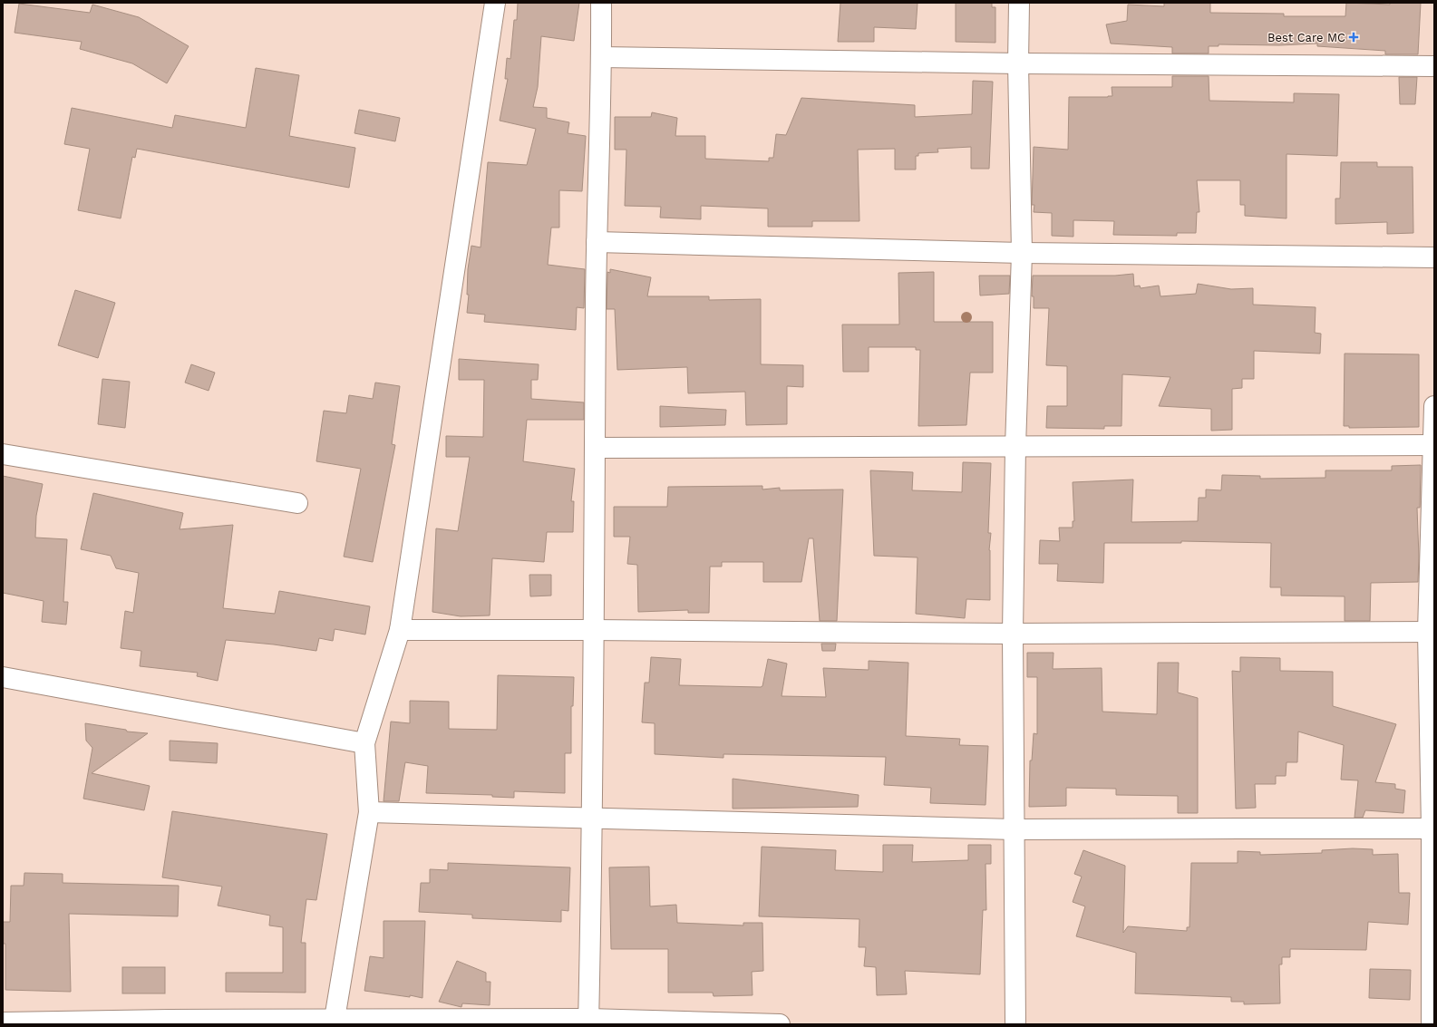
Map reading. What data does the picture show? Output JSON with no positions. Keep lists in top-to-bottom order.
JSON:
{
  "places": {
    "health": ["Best Care MC"]
  }
}
